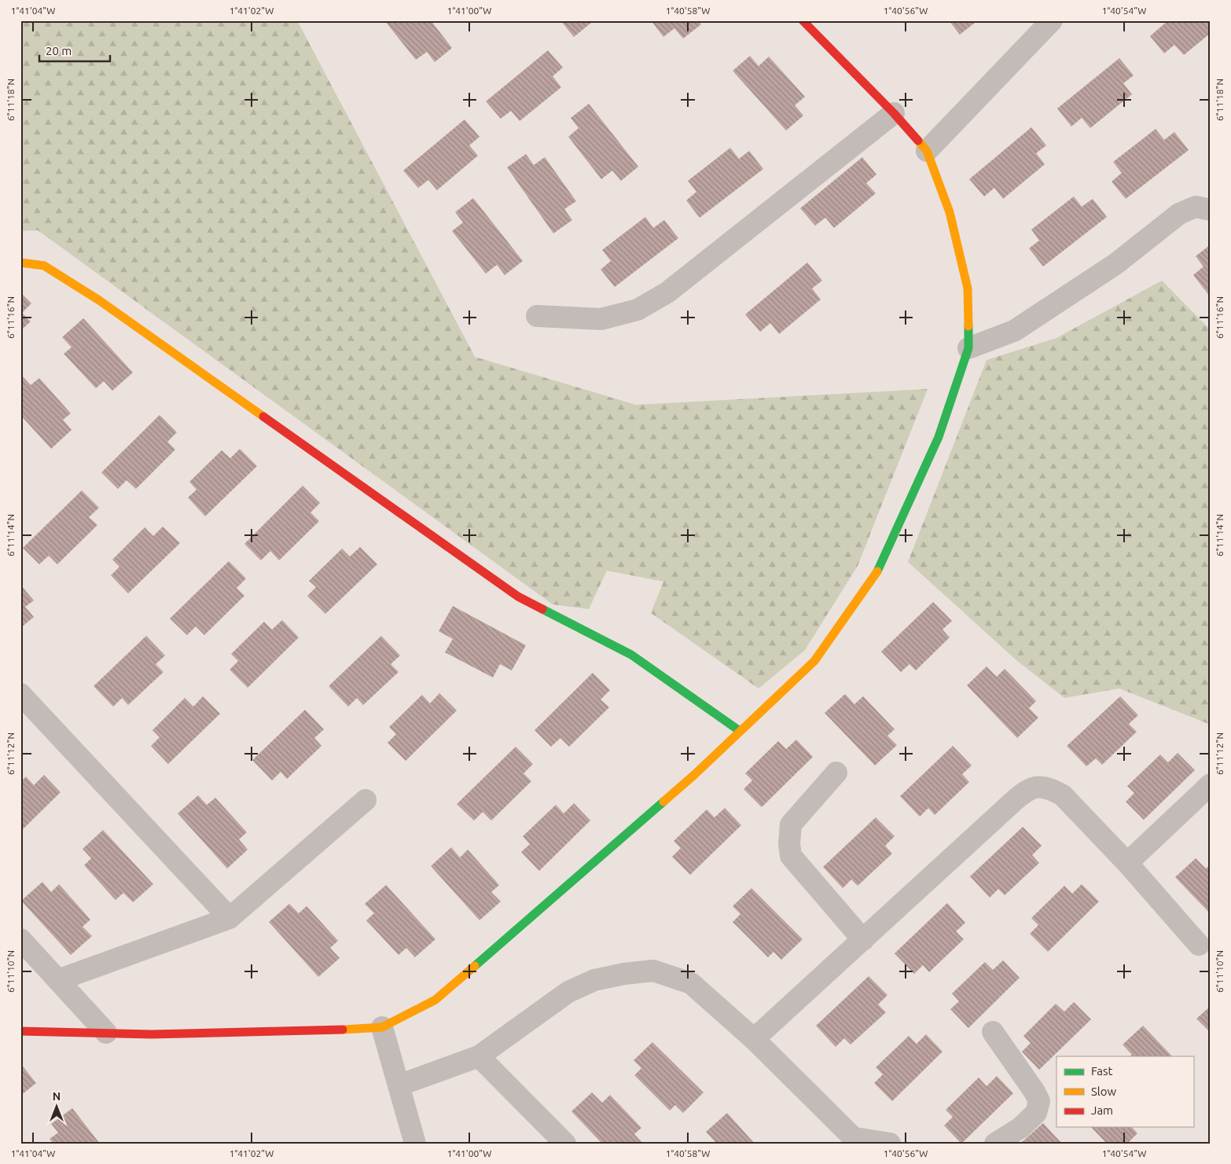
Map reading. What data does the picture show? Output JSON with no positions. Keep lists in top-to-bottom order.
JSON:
{
  "legend": ["Fast", "Slow", "Jam"],
  "scale_bar": "20 m",
  "north": "top",
  "coordinates": [
    "1°41'04\"W",
    "1°41'02\"W",
    "1°41'00\"W",
    "1°40'58\"W",
    "1°40'56\"W",
    "1°40'54\"W",
    "6°11'18\"N",
    "6°11'16\"N",
    "6°11'14\"N",
    "6°11'12\"N",
    "6°11'10\"N"
  ]
}
